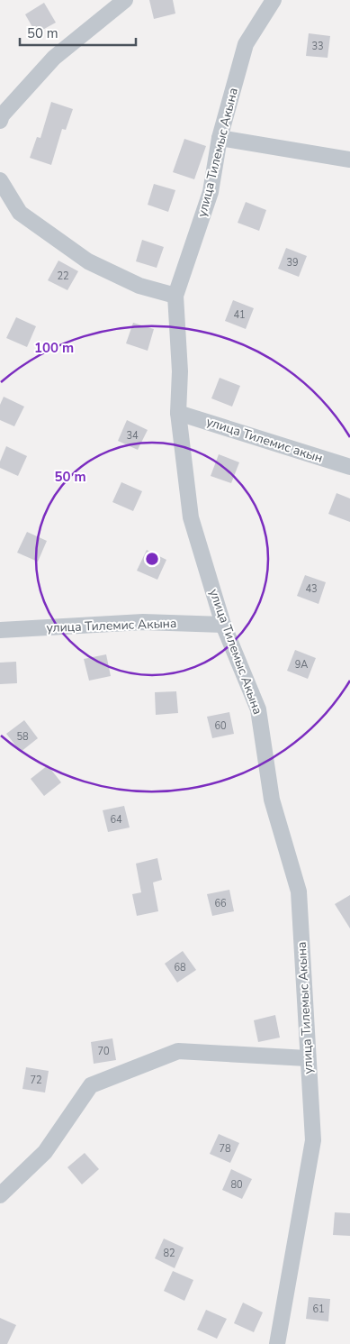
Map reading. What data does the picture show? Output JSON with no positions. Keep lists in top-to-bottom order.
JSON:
{
  "streets": {
    "street": ["улица Тилемыс Акына", "улица Тилемис акын", "улица Тилемис Акына"]
  },
  "crossings": [
    ["улица Тилемыс Акына", "улица Тилемис акын"],
    ["улица Тилемыс Акына", "улица Тилемис Акына"]
  ],
  "house_numbers": [
    "33",
    "39",
    "22",
    "41",
    "34",
    "43",
    "9А",
    "60",
    "58",
    "64",
    "66",
    "68",
    "70",
    "72",
    "78",
    "80",
    "82",
    "61"
  ],
  "scale_bar": "50 m",
  "rings": ["100 m", "50 m"]
}
